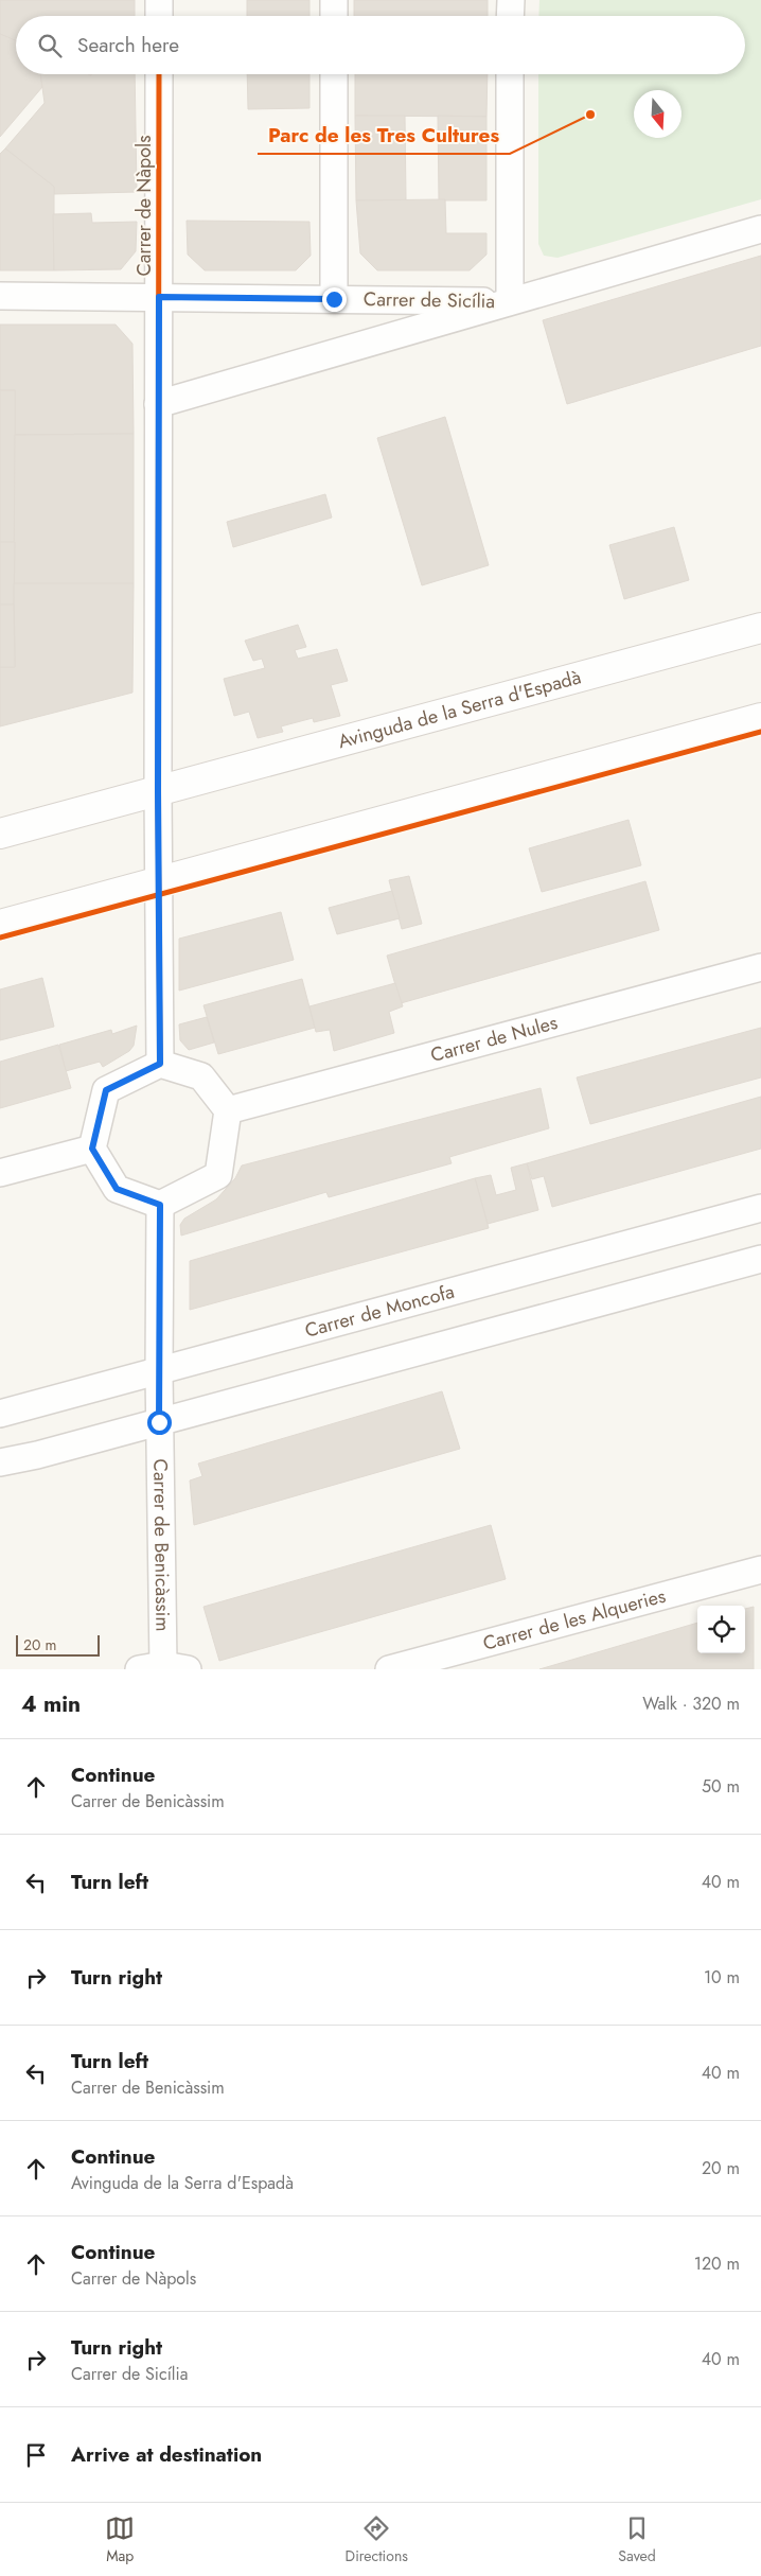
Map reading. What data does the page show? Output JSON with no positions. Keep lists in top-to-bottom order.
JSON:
{
  "streets": {
    "street": [
      "Carrer de Nàpols",
      "Carrer de Sicília",
      "Avinguda de la Serra d'Espadà",
      "Carrer de Nules",
      "Carrer de Moncofa",
      "Carrer de Benicàssim",
      "Carrer de les Alqueries"
    ]
  },
  "crossings": [
    ["Carrer de Nàpols", "Carrer de Sicília"],
    ["Carrer de Nàpols", "Avinguda de la Serra d'Espadà"],
    ["Carrer de Nules", "Carrer de Benicàssim"],
    ["Carrer de Moncofa", "Carrer de Benicàssim"]
  ],
  "places": ["Parc de les Tres Cultures"],
  "scale_bar": "20 m",
  "north": "bottom",
  "page": {
    "search": "Search here",
    "scale": "20 m",
    "heading": ["4 min", "Walk · 320 m"],
    "list": [
      ["Continue", "Carrer de Benicàssim", "50 m"],
      ["Turn left", "40 m"],
      ["Turn right", "10 m"],
      ["Turn left", "Carrer de Benicàssim", "40 m"],
      ["Continue", "Avinguda de la Serra d'Espadà", "20 m"],
      ["Continue", "Carrer de Nàpols", "120 m"],
      ["Turn right", "Carrer de Sicília", "40 m"],
      "Arrive at destination"
    ],
    "nav": ["Map", "Directions", "Saved"]
  }
}
